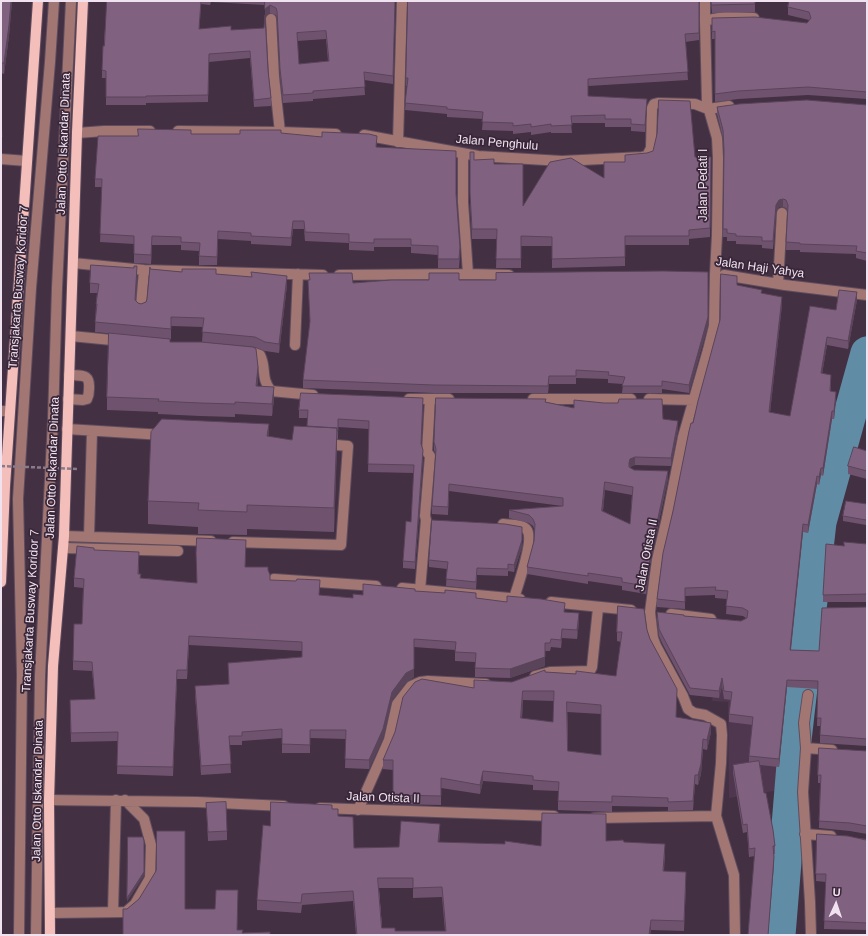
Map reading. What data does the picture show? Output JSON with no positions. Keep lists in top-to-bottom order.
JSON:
{
  "streets": {
    "main road": ["Jalan Otto Iskandar Dinata"],
    "street": [
      "Jalan Penghulu",
      "Jalan Pedati I",
      "Jalan Haji Yahya",
      "Transjakarta Busway Koridor 7",
      "Jalan Otista II"
    ]
  },
  "crossings": [
    ["Jalan Penghulu", "Jalan Otto Iskandar Dinata"],
    ["Jalan Penghulu", "Jalan Pedati I"],
    ["Jalan Pedati I", "Jalan Haji Yahya"],
    ["Jalan Pedati I", "Jalan Otista II"],
    ["Jalan Haji Yahya", "Jalan Otista II"]
  ],
  "north": "top"
}
